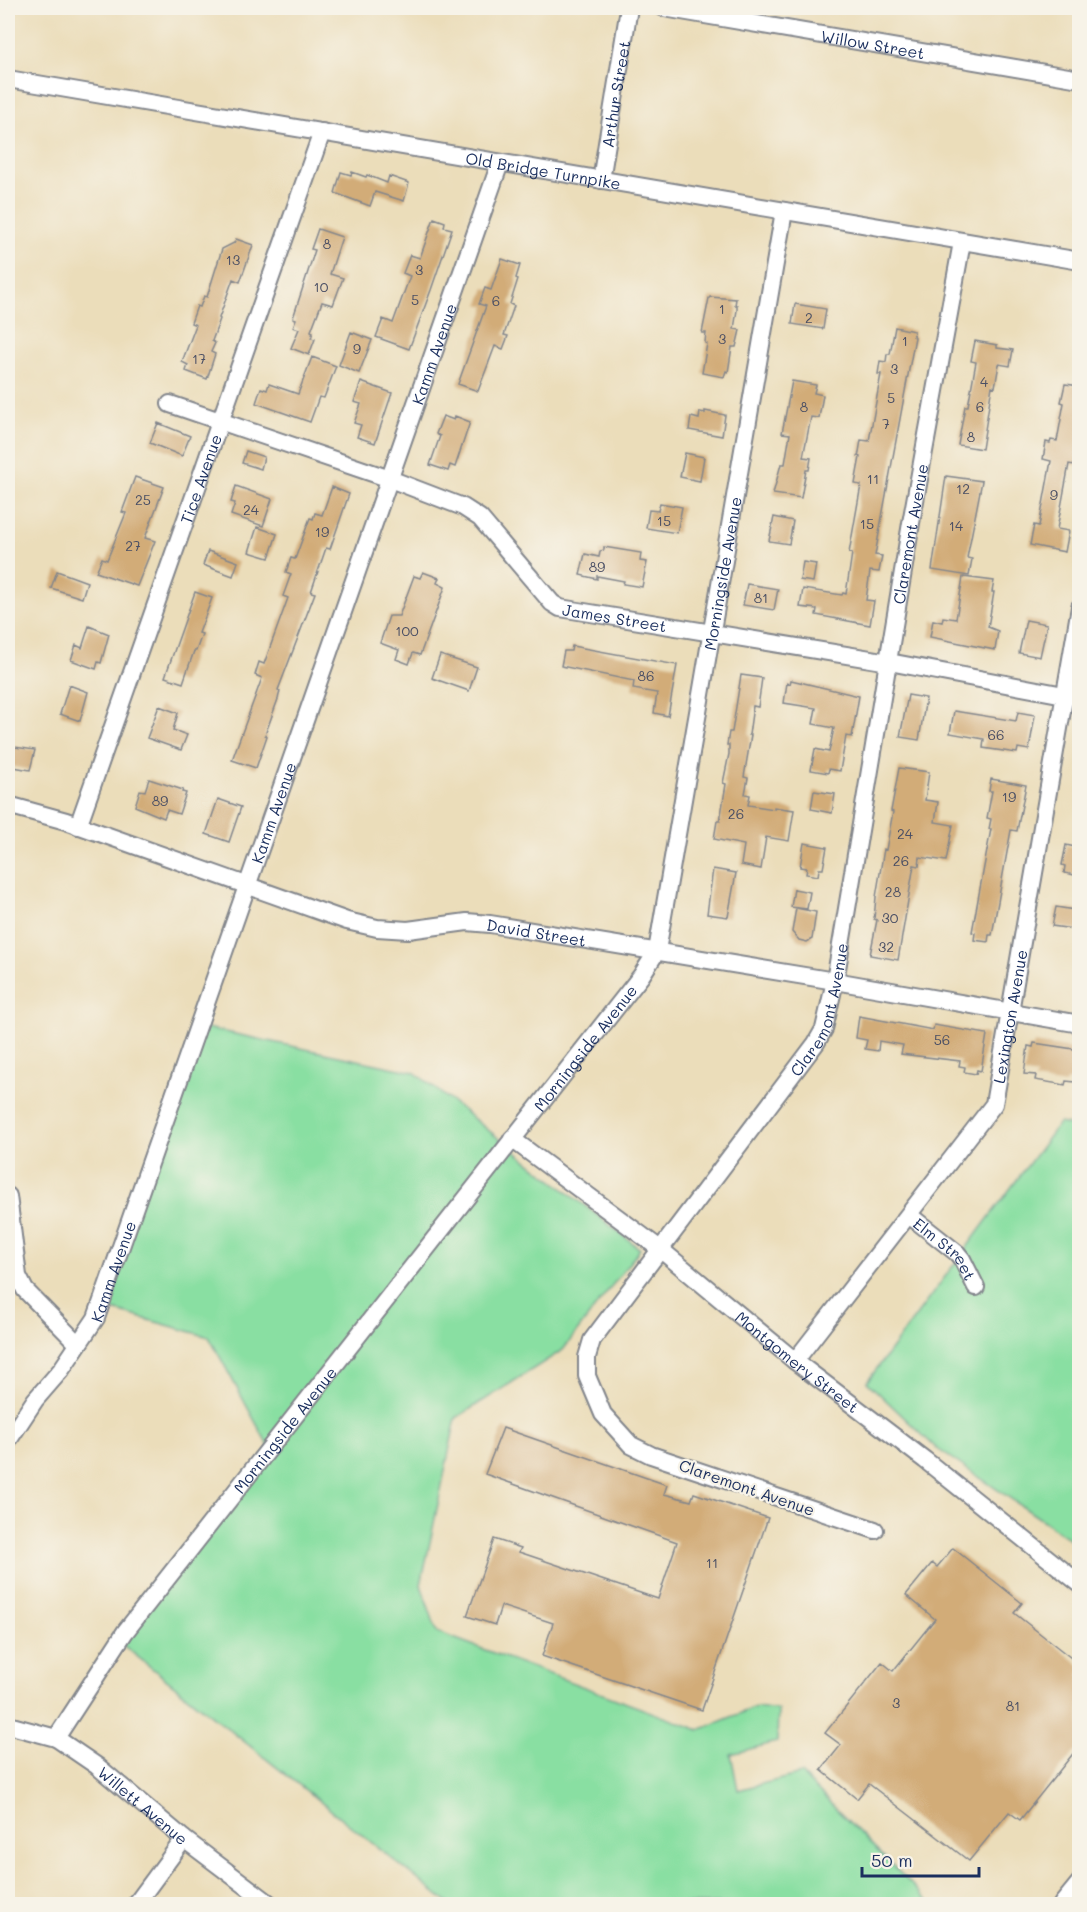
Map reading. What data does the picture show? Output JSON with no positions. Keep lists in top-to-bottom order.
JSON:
{
  "streets": {
    "street": [
      "Willow Street",
      "Arthur Street",
      "Old Bridge Turnpike",
      "Kamm Avenue",
      "Tice Avenue",
      "Claremont Avenue",
      "Morningside Avenue",
      "James Street",
      "David Street",
      "Lexington Avenue",
      "Elm Street",
      "Montgomery Street",
      "Willett Avenue"
    ]
  },
  "crossings": [
    ["Arthur Street", "Old Bridge Turnpike"],
    ["Old Bridge Turnpike", "Kamm Avenue"],
    ["Old Bridge Turnpike", "Tice Avenue"],
    ["Old Bridge Turnpike", "Claremont Avenue"],
    ["Old Bridge Turnpike", "Morningside Avenue"],
    ["Kamm Avenue", "James Street"],
    ["Kamm Avenue", "David Street"],
    ["Tice Avenue", "James Street"],
    ["Tice Avenue", "David Street"],
    ["Claremont Avenue", "James Street"],
    ["Claremont Avenue", "David Street"],
    ["Claremont Avenue", "Montgomery Street"],
    ["Morningside Avenue", "James Street"],
    ["Morningside Avenue", "David Street"],
    ["Morningside Avenue", "Montgomery Street"],
    ["Morningside Avenue", "Willett Avenue"],
    ["James Street", "Lexington Avenue"],
    ["David Street", "Lexington Avenue"],
    ["Lexington Avenue", "Elm Street"],
    ["Lexington Avenue", "Montgomery Street"]
  ],
  "house_numbers": [
    "8",
    "13",
    "3",
    "10",
    "5",
    "6",
    "1",
    "2",
    "3",
    "1",
    "9",
    "17",
    "3",
    "4",
    "5",
    "8",
    "6",
    "7",
    "8",
    "11",
    "12",
    "9",
    "25",
    "24",
    "15",
    "15",
    "14",
    "19",
    "27",
    "89",
    "81",
    "100",
    "86",
    "66",
    "19",
    "89",
    "26",
    "24",
    "26",
    "28",
    "30",
    "32",
    "56",
    "11",
    "3",
    "81"
  ],
  "scale_bar": "50 m"
}
